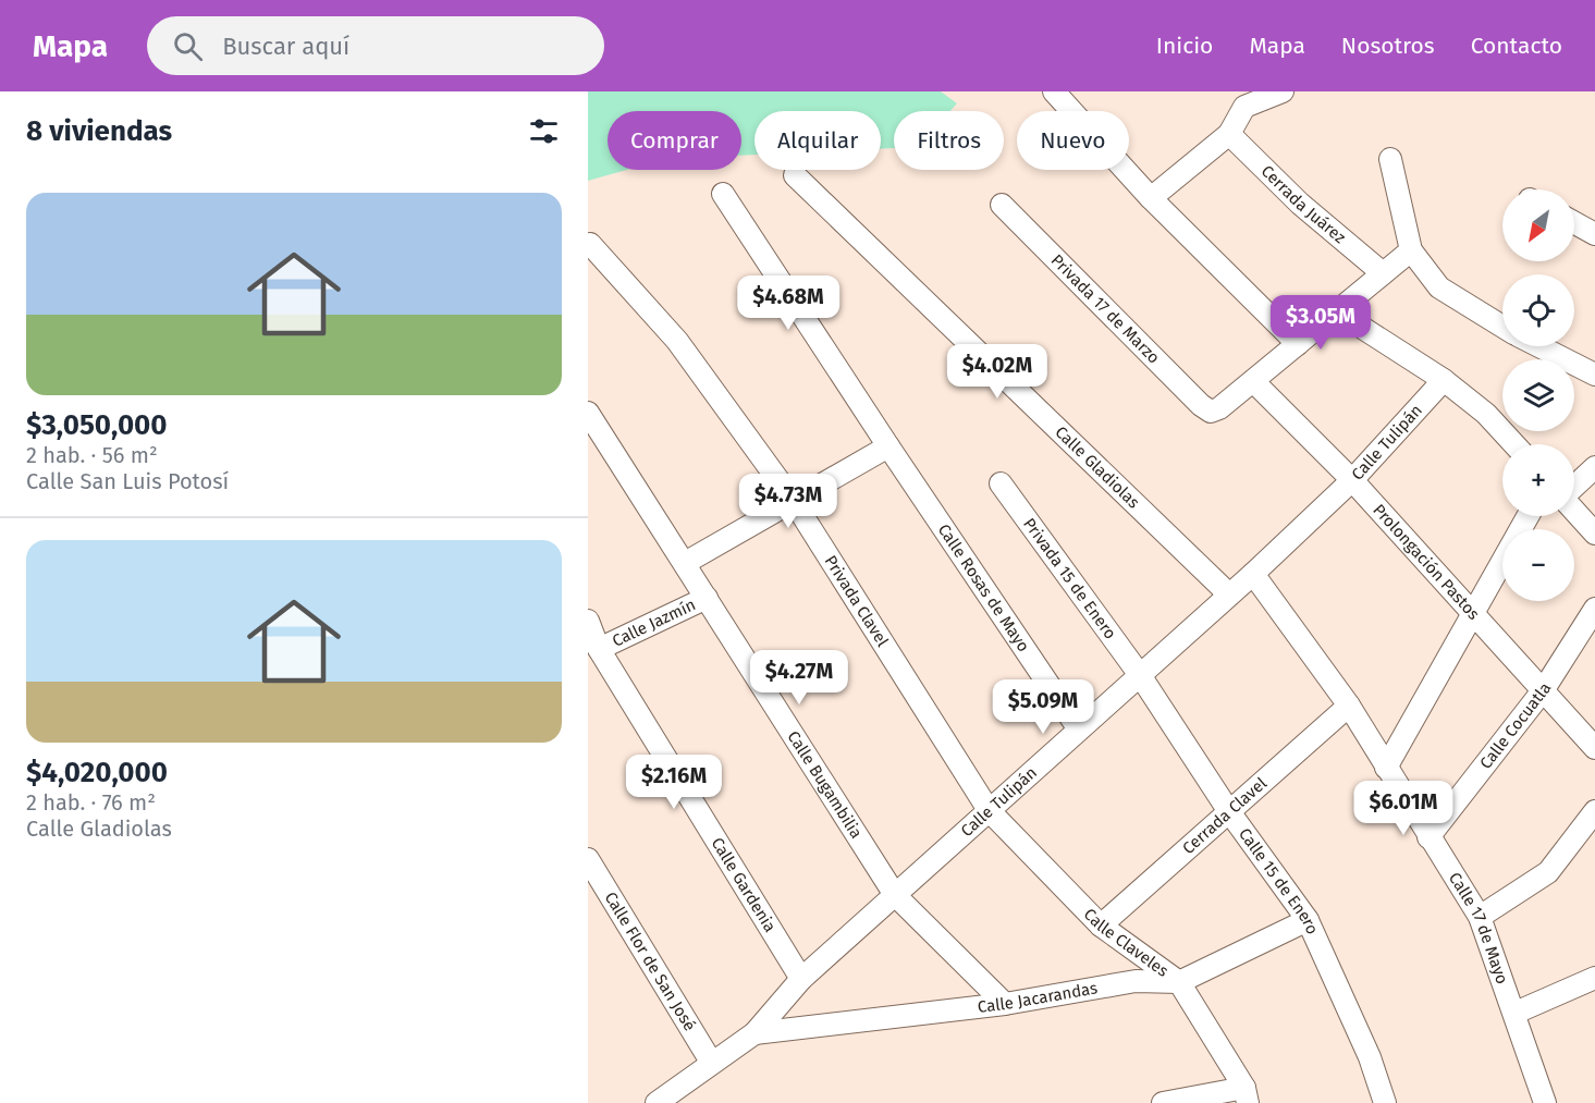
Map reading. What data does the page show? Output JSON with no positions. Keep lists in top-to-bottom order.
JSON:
{
  "streets": {
    "street": [
      "Cerrada Juárez",
      "Privada 17 de Marzo",
      "Calle Tulipán",
      "Calle Gladiolas",
      "Prolongación Pastos",
      "Privada 15 de Enero",
      "Calle Rosas de Mayo",
      "Privada Clavel",
      "Calle Jazmín",
      "Calle Cocuatla",
      "Calle Bugambilia",
      "Cerrada Clavel",
      "Calle 15 de Enero",
      "Calle Gardenia",
      "Calle 17 de Mayo",
      "Calle Claveles",
      "Calle Flor de San José",
      "Calle Jacarandas"
    ]
  },
  "crossings": [
    ["Privada 17 de Marzo", "Prolongación Pastos"],
    ["Calle Tulipán", "Calle Gladiolas"],
    ["Calle Tulipán", "Prolongación Pastos"],
    ["Calle Tulipán", "Privada 15 de Enero"],
    ["Calle Tulipán", "Calle Rosas de Mayo"],
    ["Calle Tulipán", "Privada Clavel"],
    ["Calle Tulipán", "Calle Bugambilia"],
    ["Calle Tulipán", "Calle 15 de Enero"],
    ["Calle Tulipán", "Calle Gardenia"],
    ["Calle Tulipán", "Calle 17 de Mayo"],
    ["Calle Tulipán", "Calle Claveles"],
    ["Calle Tulipán", "Calle Flor de San José"],
    ["Calle Tulipán", "Calle Jacarandas"],
    ["Prolongación Pastos", "Calle Cocuatla"],
    ["Privada 15 de Enero", "Calle 15 de Enero"],
    ["Privada Clavel", "Calle Claveles"],
    ["Calle Jazmín", "Calle Bugambilia"],
    ["Calle Jazmín", "Calle Gardenia"],
    ["Calle Cocuatla", "Calle 17 de Mayo"],
    ["Calle Bugambilia", "Calle Jacarandas"],
    ["Cerrada Clavel", "Calle 15 de Enero"],
    ["Cerrada Clavel", "Calle 17 de Mayo"],
    ["Cerrada Clavel", "Calle Claveles"],
    ["Calle 15 de Enero", "Calle Jacarandas"],
    ["Calle Claveles", "Calle Jacarandas"]
  ],
  "north": "bottom left",
  "page": {
    "header": "Mapa",
    "search": "Buscar aquí",
    "nav": [
      "Inicio",
      "Mapa",
      "Nosotros",
      "Contacto"
    ],
    "heading": "8 viviendas",
    "chip": [
      "Comprar",
      "Alquilar",
      "Filtros",
      "Nuevo"
    ],
    "list": [
      {
        "name": "$3,050,000",
        "note": "2 hab. · 56 m² · Calle San Luis Potosí"
      },
      {
        "name": "$4,020,000",
        "note": "2 hab. · 76 m² · Calle Gladiolas"
      }
    ],
    "map_buttons": ["+", "−"],
    "price": [
      "$4.68M",
      "$3.05M",
      "$4.02M",
      "$4.73M",
      "$4.27M",
      "$5.09M",
      "$2.16M",
      "$6.01M"
    ]
  }
}
